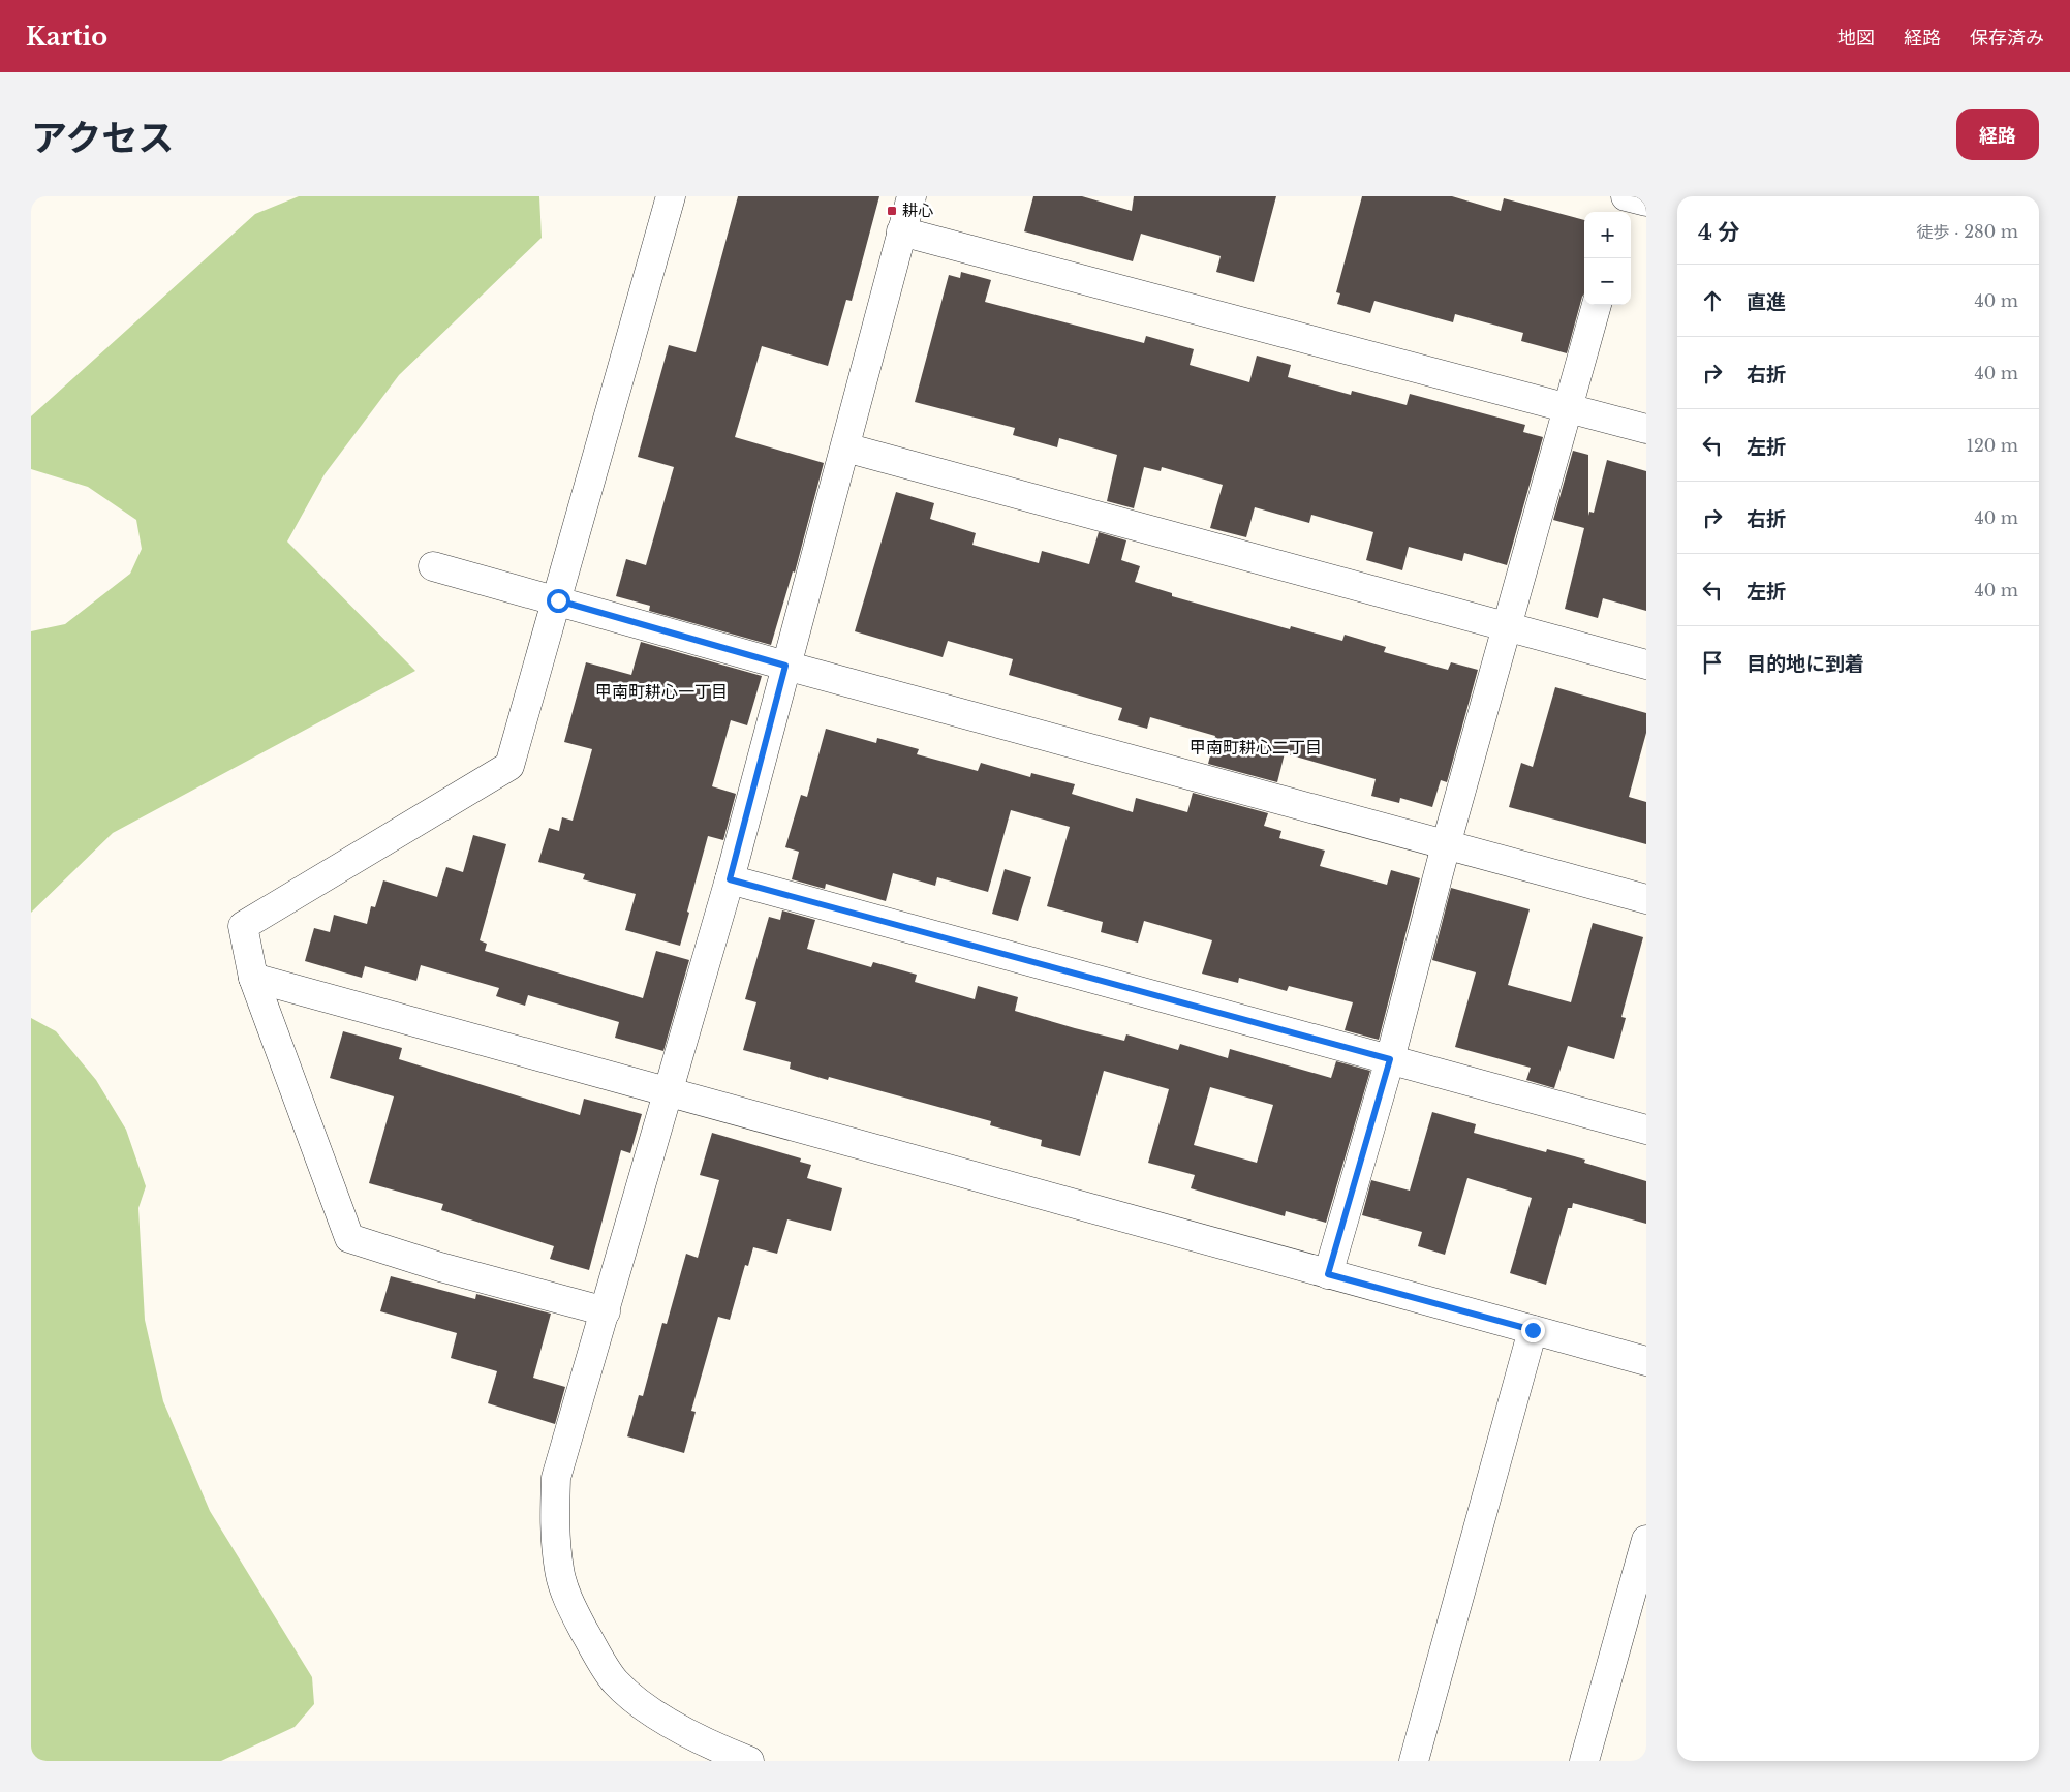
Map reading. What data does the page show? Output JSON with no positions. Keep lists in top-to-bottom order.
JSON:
{
  "districts": ["甲南町耕心一丁目", "甲南町耕心二丁目"],
  "places": {
    "transit": ["耕心"]
  },
  "page": {
    "header": "Kartio",
    "nav": ["地図", "経路", "保存済み"],
    "title": "アクセス",
    "buttons": "経路",
    "heading": ["4 分", "徒歩 · 280 m"],
    "map_buttons": ["+", "−"],
    "list": [
      ["直進", "40 m"],
      ["右折", "40 m"],
      ["左折", "120 m"],
      ["右折", "40 m"],
      ["左折", "40 m"],
      "目的地に到着"
    ]
  }
}
